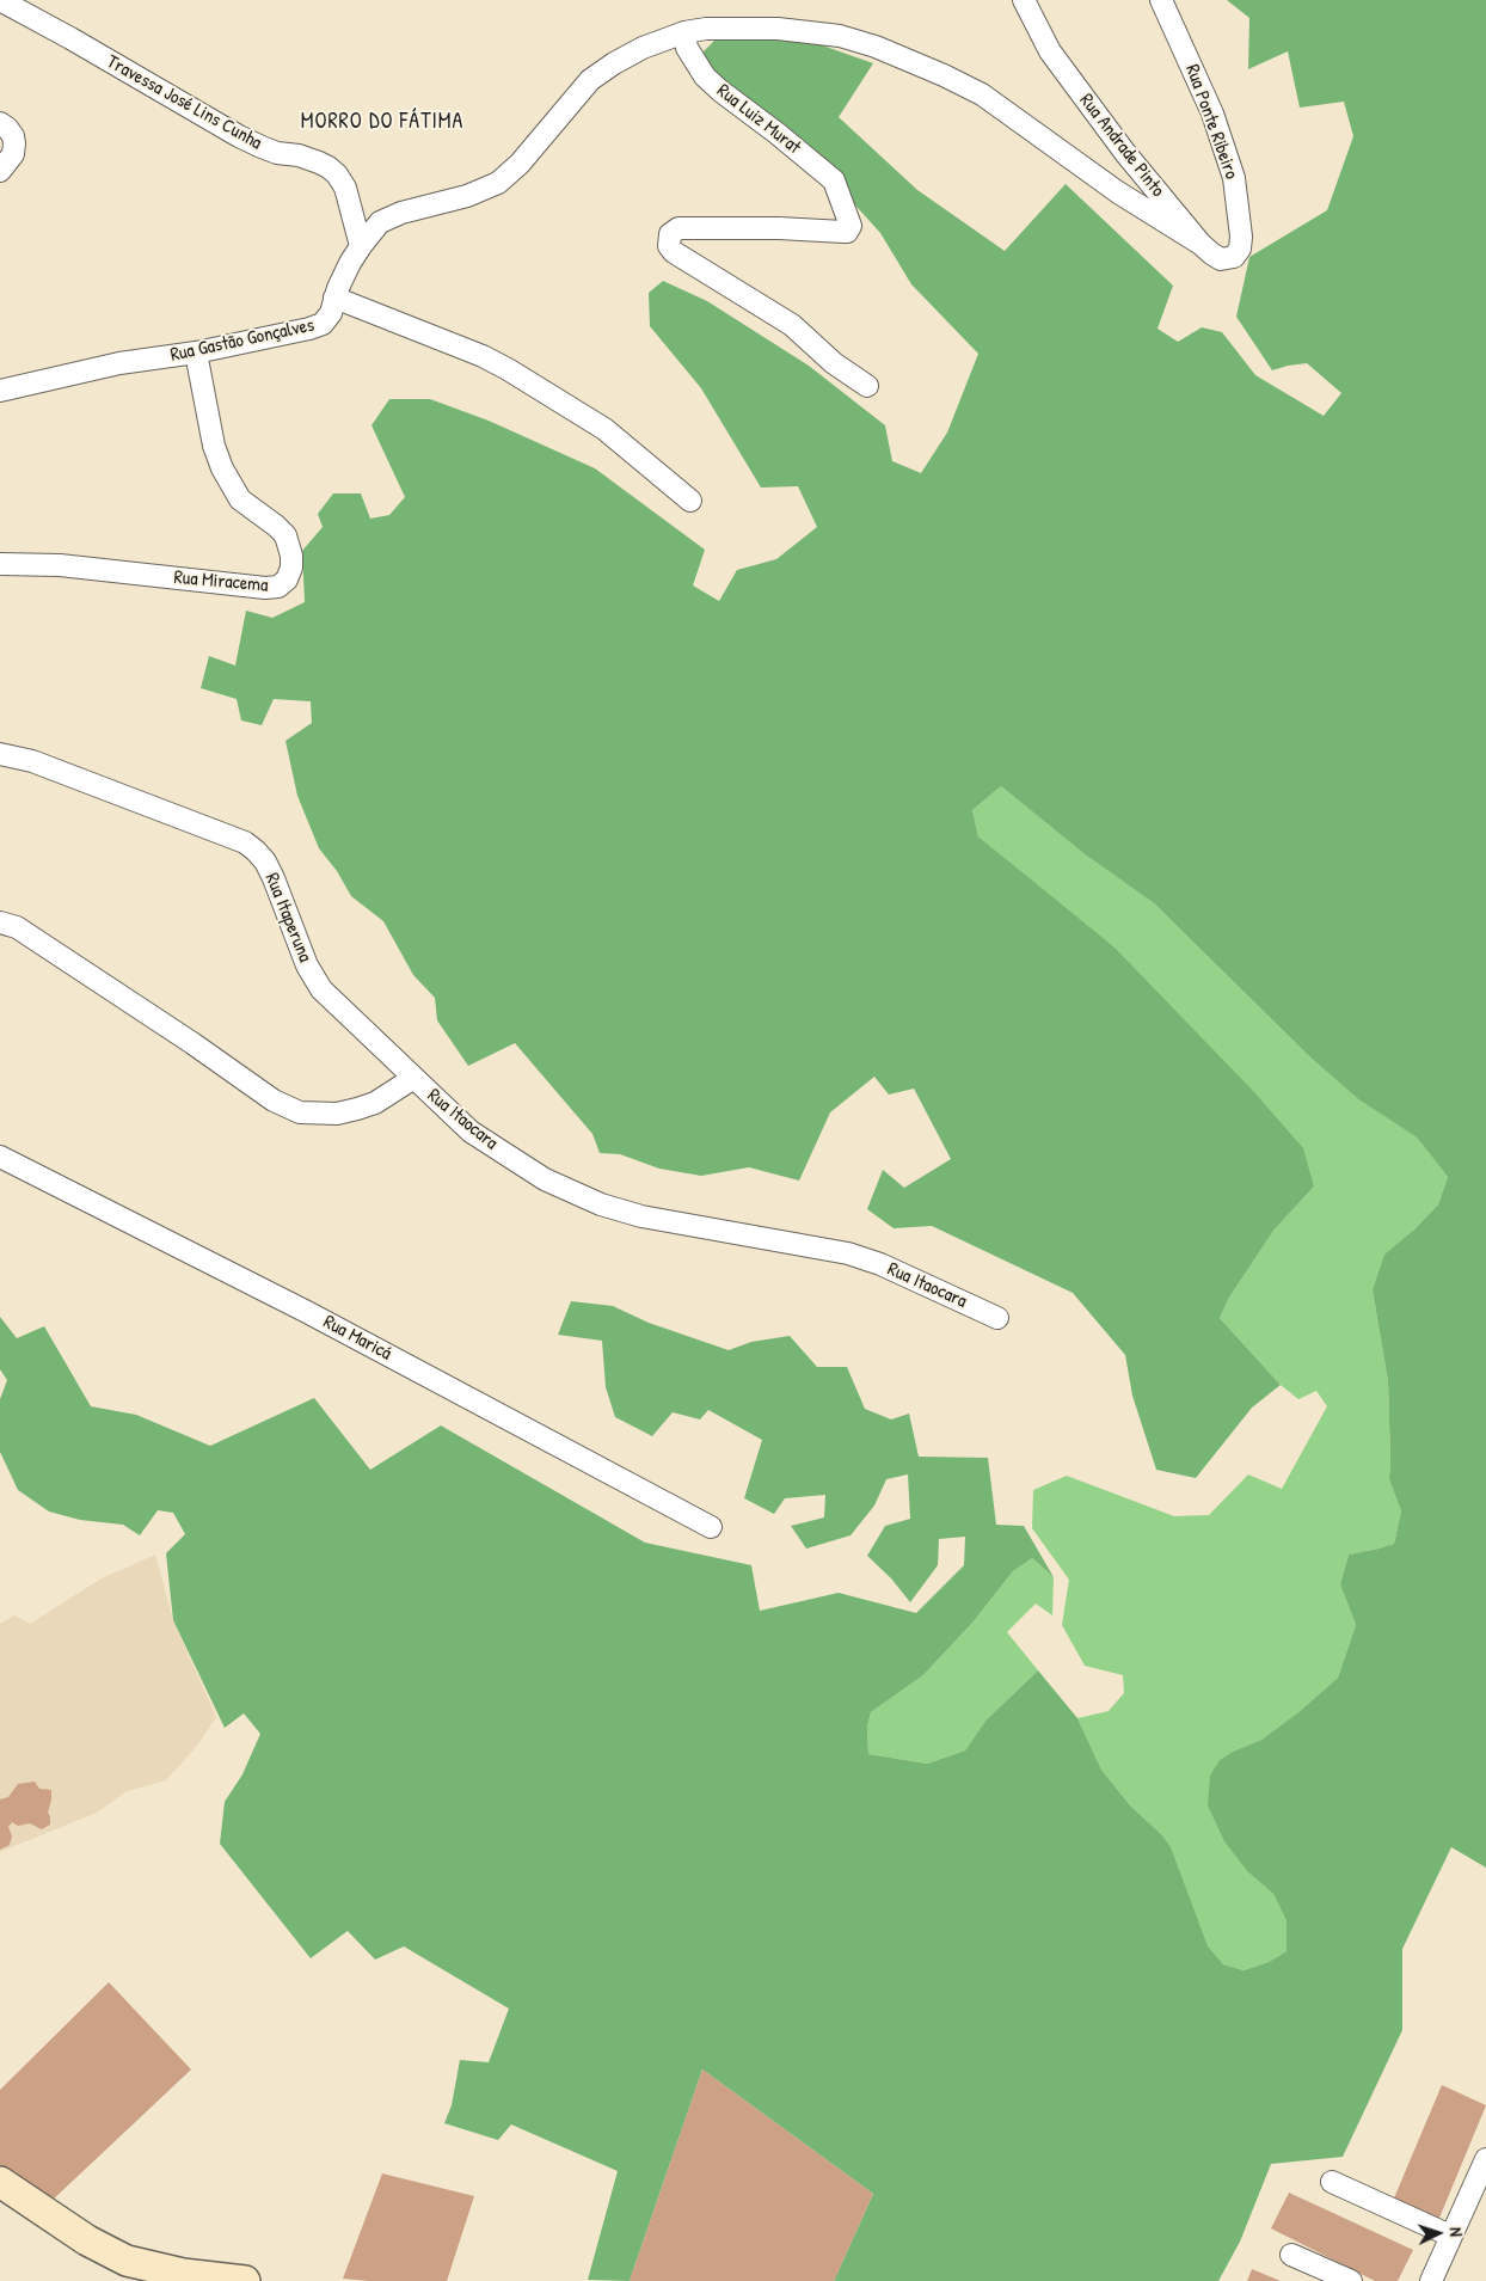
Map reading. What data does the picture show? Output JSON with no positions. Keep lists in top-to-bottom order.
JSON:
{
  "streets": {
    "street": [
      "Travessa José Lins Cunha",
      "Rua Luiz Murat",
      "Rua Ponte Ribeiro",
      "Rua Andrade Pinto",
      "Rua Gastão Gonçalves",
      "Rua Miracema",
      "Rua Itaperuna",
      "Rua Itaocara",
      "Rua Maricá"
    ]
  },
  "crossings": [
    ["Travessa José Lins Cunha", "Rua Gastão Gonçalves"],
    ["Rua Luiz Murat", "Rua Gastão Gonçalves"],
    ["Rua Ponte Ribeiro", "Rua Andrade Pinto"],
    ["Rua Gastão Gonçalves", "Rua Miracema"],
    ["Rua Itaperuna", "Rua Itaocara"]
  ],
  "districts": ["MORRO DO FÁTIMA"],
  "north": "right"
}
